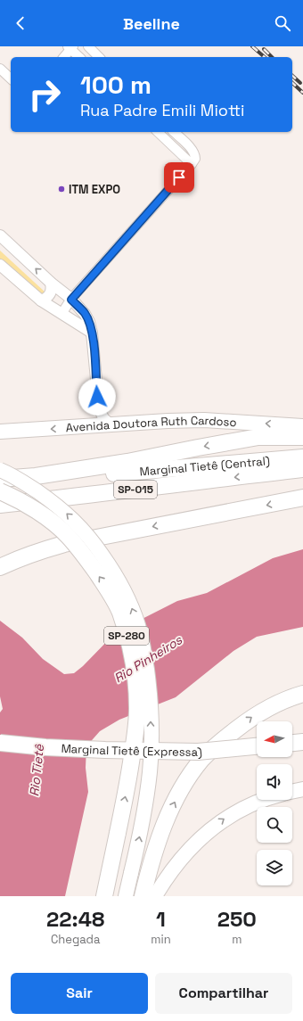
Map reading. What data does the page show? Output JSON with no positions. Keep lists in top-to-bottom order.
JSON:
{
  "streets": {
    "highway": [
      "Avenida Doutora Ruth Cardoso",
      "Marginal Tietê (Central)",
      "SP-015",
      "SP-280",
      "Marginal Tietê (Expressa)"
    ]
  },
  "water": ["Rio Pinheiros", "Rio Tietê"],
  "places": ["ITM EXPO"],
  "north": "left",
  "page": {
    "header": "Beeline",
    "turn": ["100 m", "Rua Padre Emili Miotti"],
    "eta": [
      "22:48",
      "Chegada",
      "1",
      "min",
      "250",
      "m"
    ],
    "buttons": ["Sair", "Compartilhar"]
  }
}
